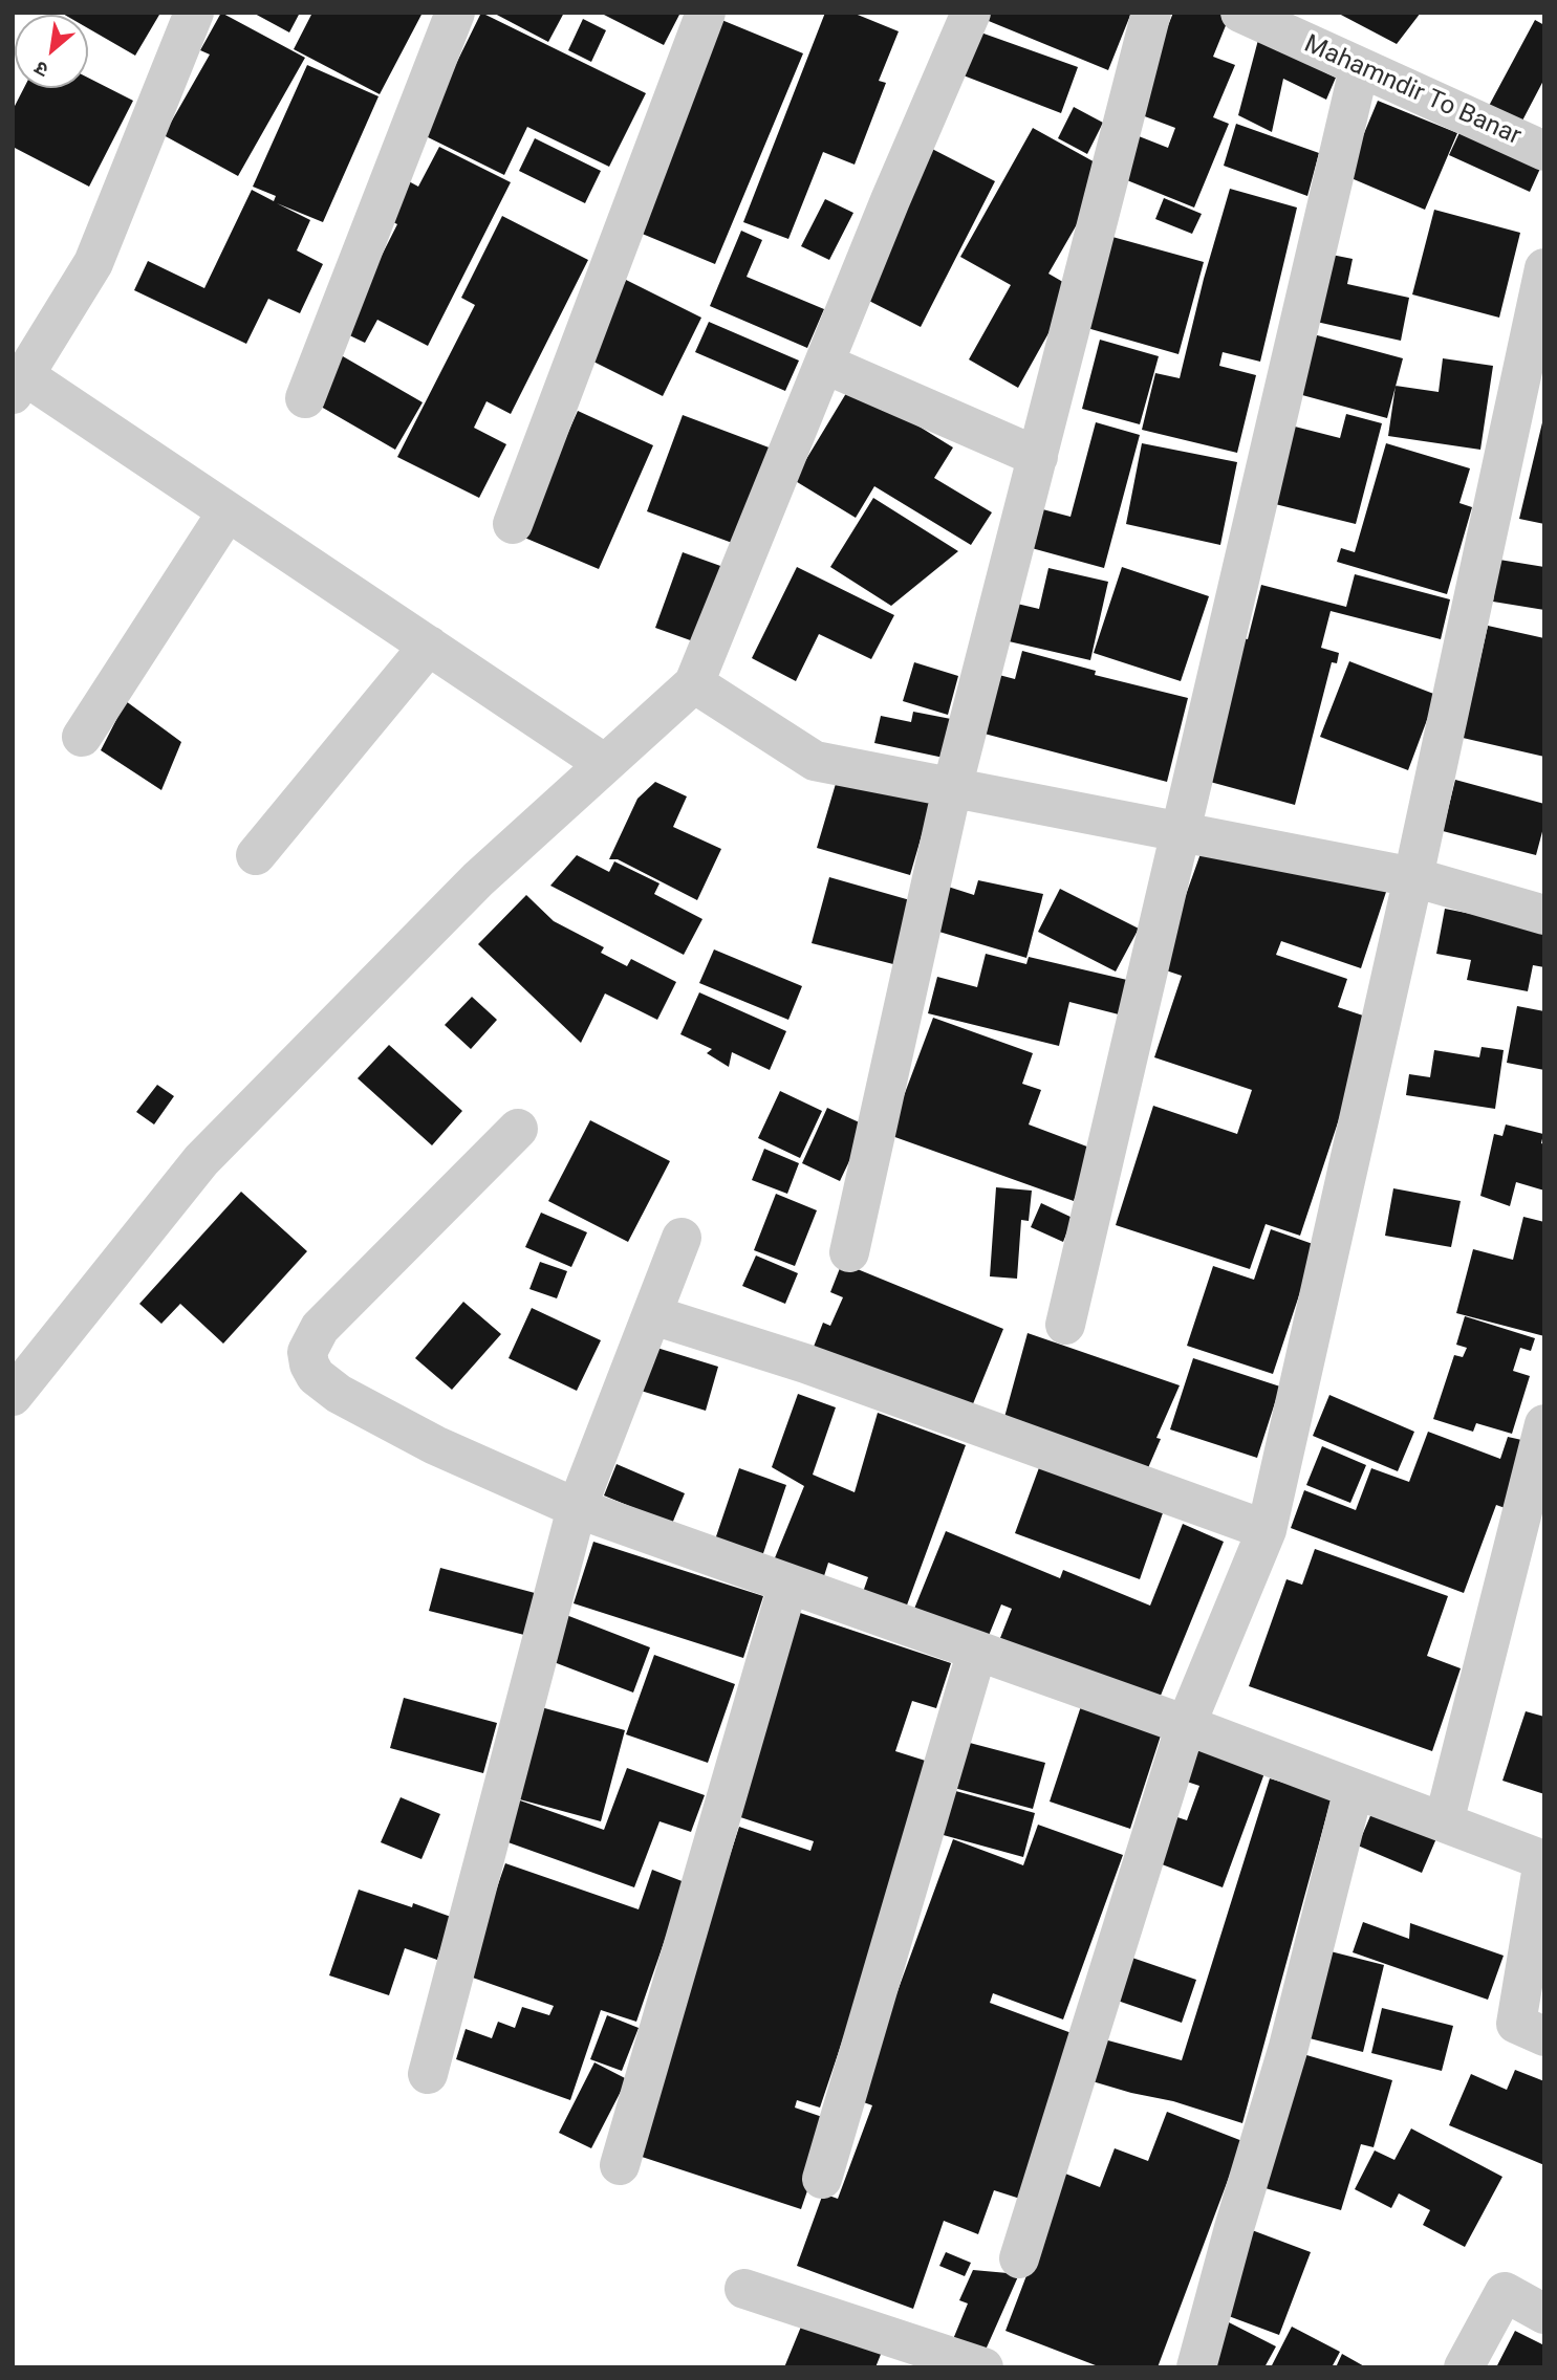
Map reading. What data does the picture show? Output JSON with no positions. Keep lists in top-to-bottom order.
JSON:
{
  "streets": {
    "street": ["Mahamndir To Banar"]
  },
  "north": "bottom left"
}
